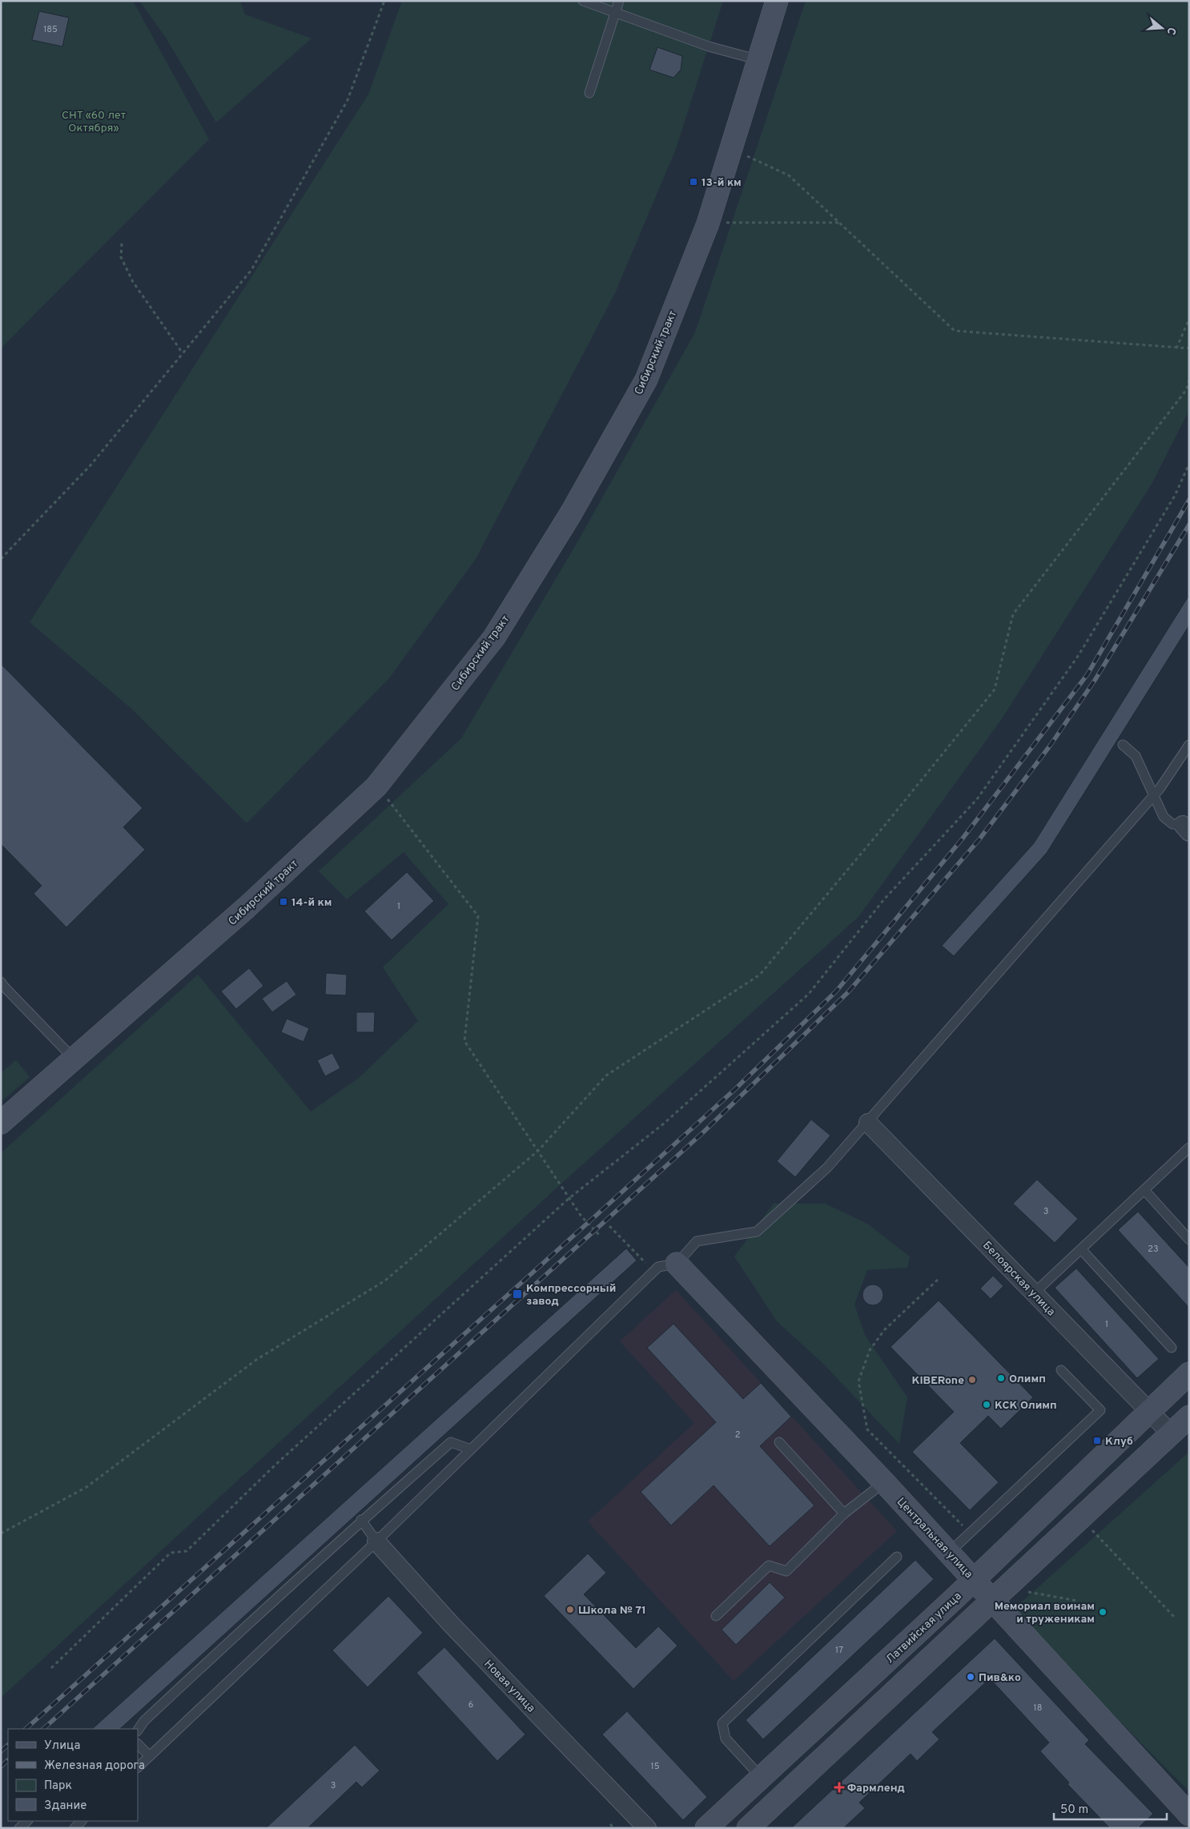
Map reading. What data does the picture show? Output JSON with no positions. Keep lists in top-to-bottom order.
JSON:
{
  "streets": {
    "street": [
      "Сибирский тракт",
      "Белоярская улица",
      "Центральная улица",
      "Латвийская улица",
      "Новая улица"
    ]
  },
  "crossings": [
    ["Белоярская улица", "Латвийская улица"],
    ["Центральная улица", "Латвийская улица"]
  ],
  "parks": ["СНТ «60 лет Октября»"],
  "places": {
    "transit": [
      "13-й км",
      "14-й км",
      "Компрессорный завод",
      "Клуб"
    ],
    "other": [
      "Олимп",
      "KIBERone",
      "КСК Олимп",
      "Школа № 71",
      "Мемориал воинам и труженикам",
      "Пив&ко"
    ],
    "health": ["Фармленд"]
  },
  "house_numbers": [
    "185",
    "1",
    "3",
    "23",
    "1",
    "2",
    "17",
    "6",
    "18",
    "15",
    "3"
  ],
  "legend": [
    "Улица",
    "Железная дорога",
    "Парк",
    "Здание"
  ],
  "scale_bar": "50 m",
  "north": "right"
}
